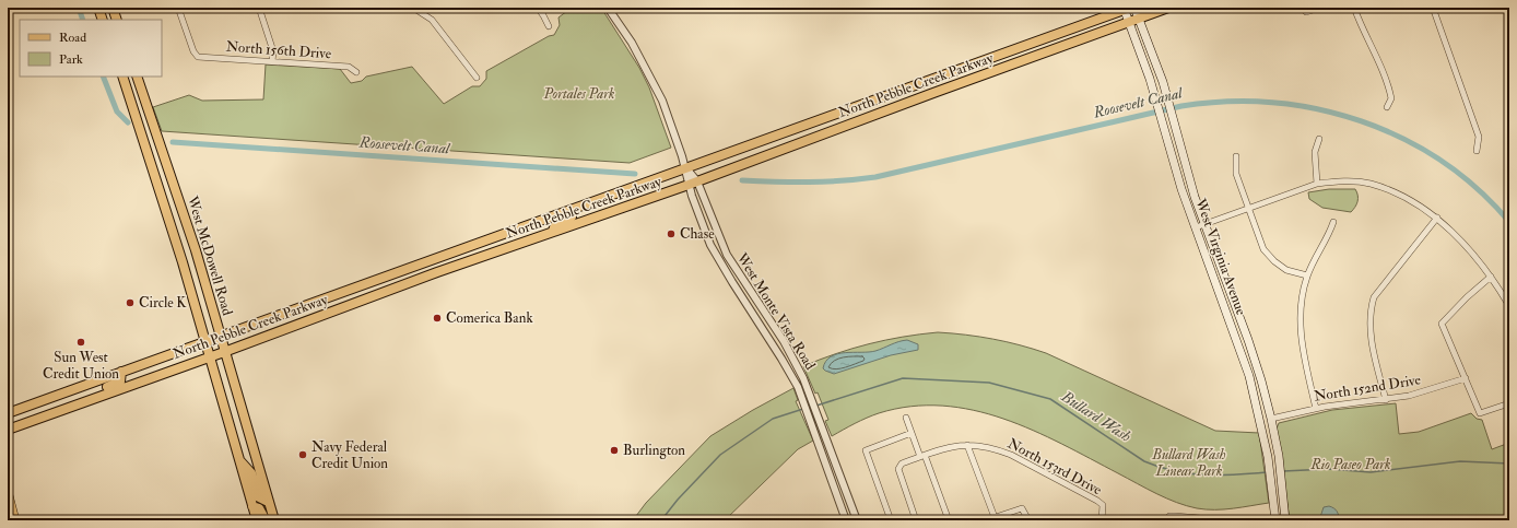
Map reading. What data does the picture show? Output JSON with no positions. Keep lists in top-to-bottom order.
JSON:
{
  "streets": {
    "main road": ["North Pebble Creek Parkway", "West McDowell Road", "West Virginia Avenue"],
    "street": [
      "North 156th Drive",
      "West Monte Vista Road",
      "North 152nd Drive",
      "North 153rd Drive"
    ]
  },
  "crossings": [
    ["North Pebble Creek Parkway", "West McDowell Road"],
    ["North Pebble Creek Parkway", "West Virginia Avenue"],
    ["North Pebble Creek Parkway", "West Monte Vista Road"],
    ["West Virginia Avenue", "North 152nd Drive"]
  ],
  "water": ["Roosevelt Canal", "Bullard Wash"],
  "parks": ["Portales Park", "Bullard Wash Linear Park", "Rio Paseo Park"],
  "places": [
    "Chase",
    "Circle K",
    "Comerica Bank",
    "Sun West Credit Union",
    "Burlington",
    "Navy Federal Credit Union"
  ],
  "legend": ["Road", "Park"]
}
